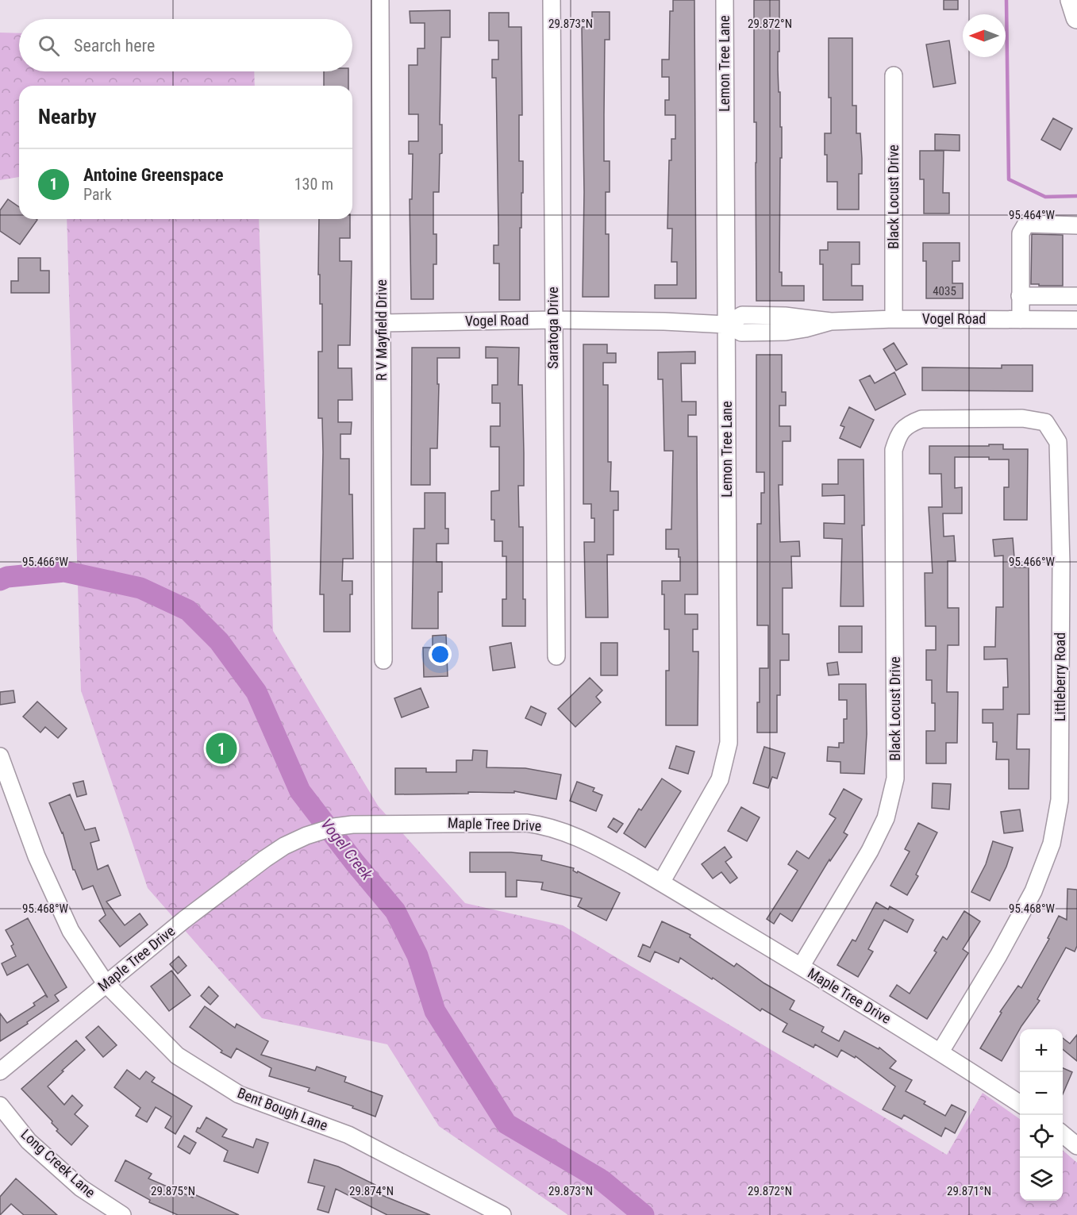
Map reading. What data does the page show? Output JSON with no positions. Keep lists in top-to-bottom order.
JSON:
{
  "streets": {
    "street": [
      "Lemon Tree Lane",
      "Black Locust Drive",
      "Vogel Road",
      "Saratoga Drive",
      "R V Mayfield Drive",
      "Littleberry Road",
      "Maple Tree Drive",
      "Bent Bough Lane",
      "Long Creek Lane"
    ]
  },
  "crossings": [
    ["Lemon Tree Lane", "Vogel Road"],
    ["Lemon Tree Lane", "Maple Tree Drive"],
    ["Black Locust Drive", "Vogel Road"],
    ["Black Locust Drive", "Littleberry Road"],
    ["Black Locust Drive", "Maple Tree Drive"],
    ["Vogel Road", "Saratoga Drive"],
    ["Vogel Road", "R V Mayfield Drive"],
    ["Littleberry Road", "Maple Tree Drive"],
    ["Maple Tree Drive", "Bent Bough Lane"]
  ],
  "water": ["Vogel Creek"],
  "house_numbers": ["4035"],
  "north": "left",
  "page": {
    "search": "Search here",
    "heading": "Nearby",
    "list": [
      {
        "mark": "1",
        "name": "Antoine Greenspace",
        "note": "Park",
        "value": "130 m"
      }
    ],
    "pins": "1",
    "map_buttons": ["+", "−"]
  },
  "coordinates": [
    "29.873°N",
    "29.872°N",
    "95.464°W",
    "95.466°W",
    "95.468°W",
    "29.875°N",
    "29.874°N",
    "29.871°N"
  ]
}
